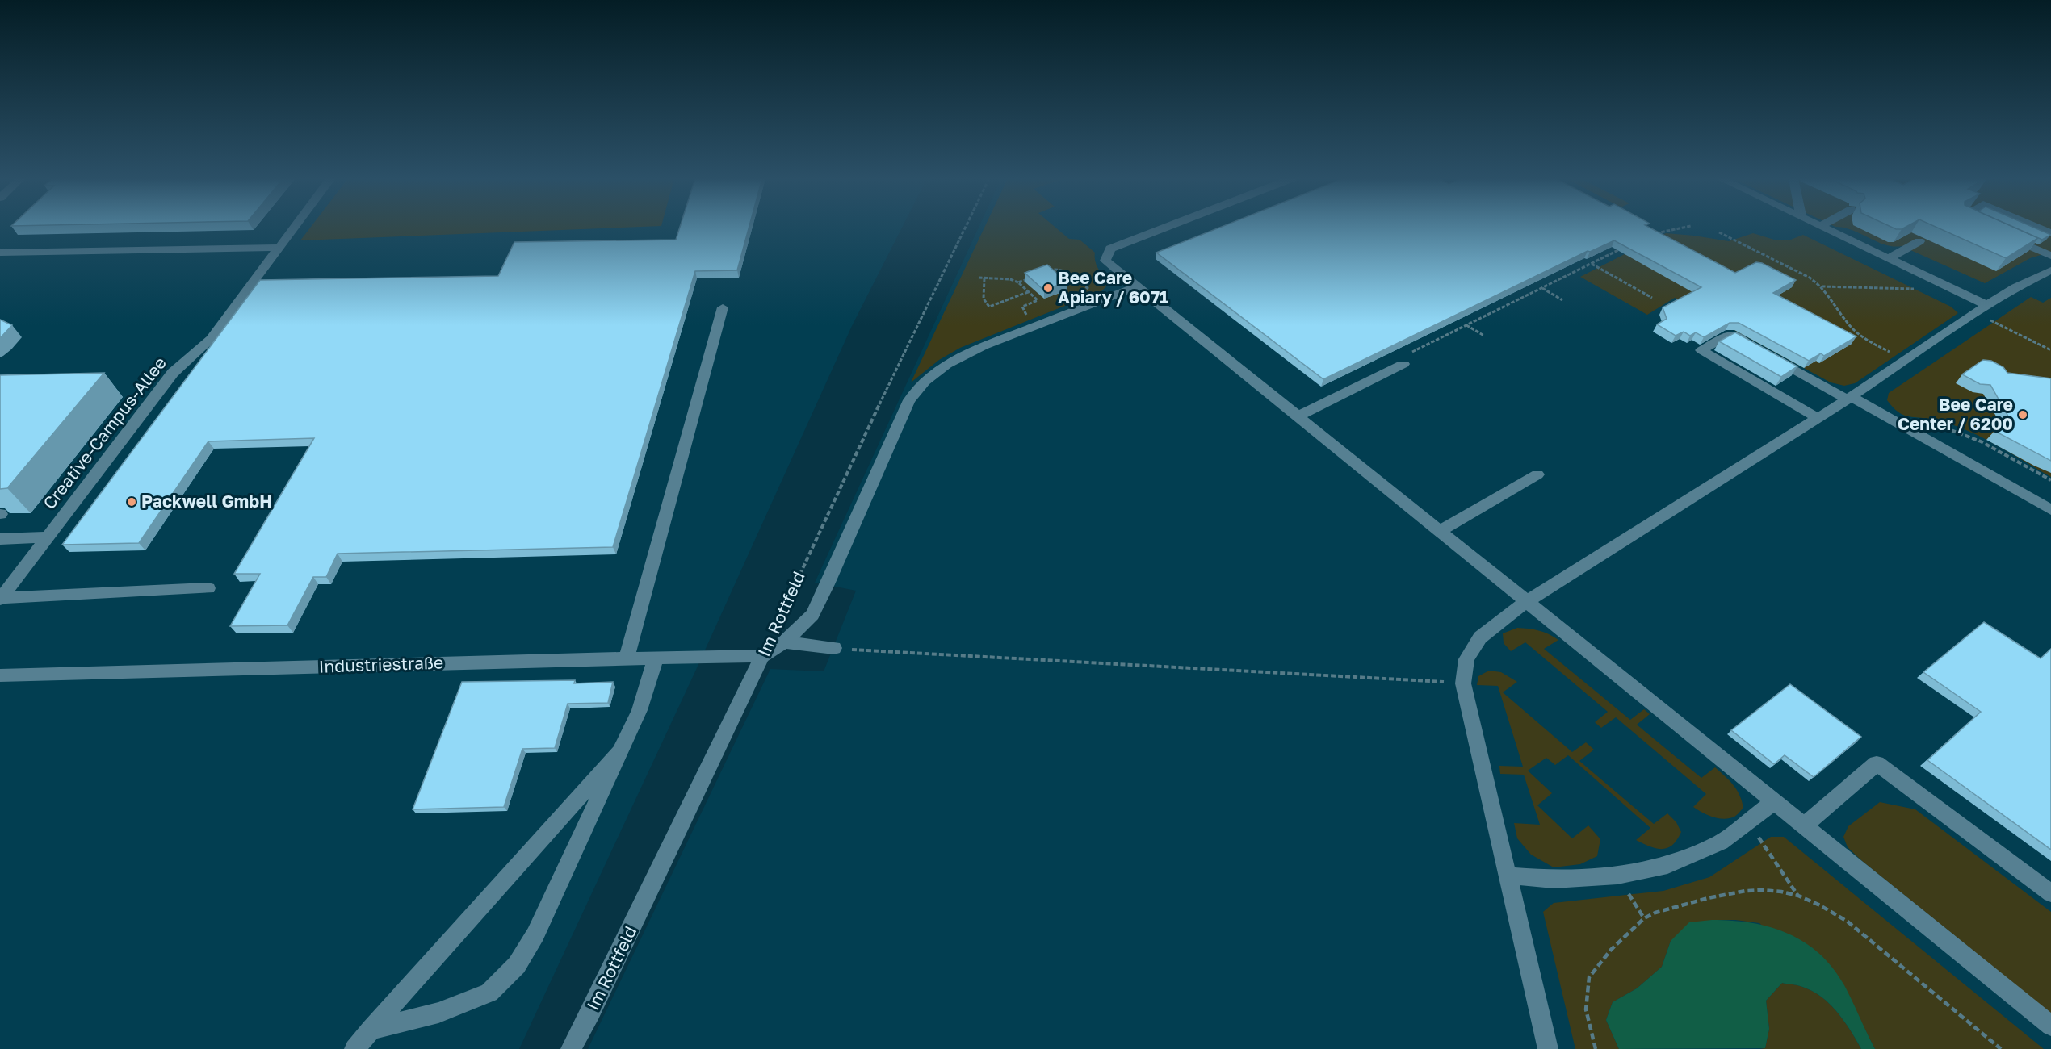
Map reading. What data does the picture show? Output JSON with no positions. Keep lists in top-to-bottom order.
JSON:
{
  "streets": {
    "street": ["Creative-Campus-Allee", "Im Rottfeld", "Industriestraße"]
  },
  "crossings": [
    ["Im Rottfeld", "Industriestraße"]
  ],
  "places": ["Bee Care Apiary / 6071", "Bee Care Center / 6200", "Packwell GmbH"]
}
